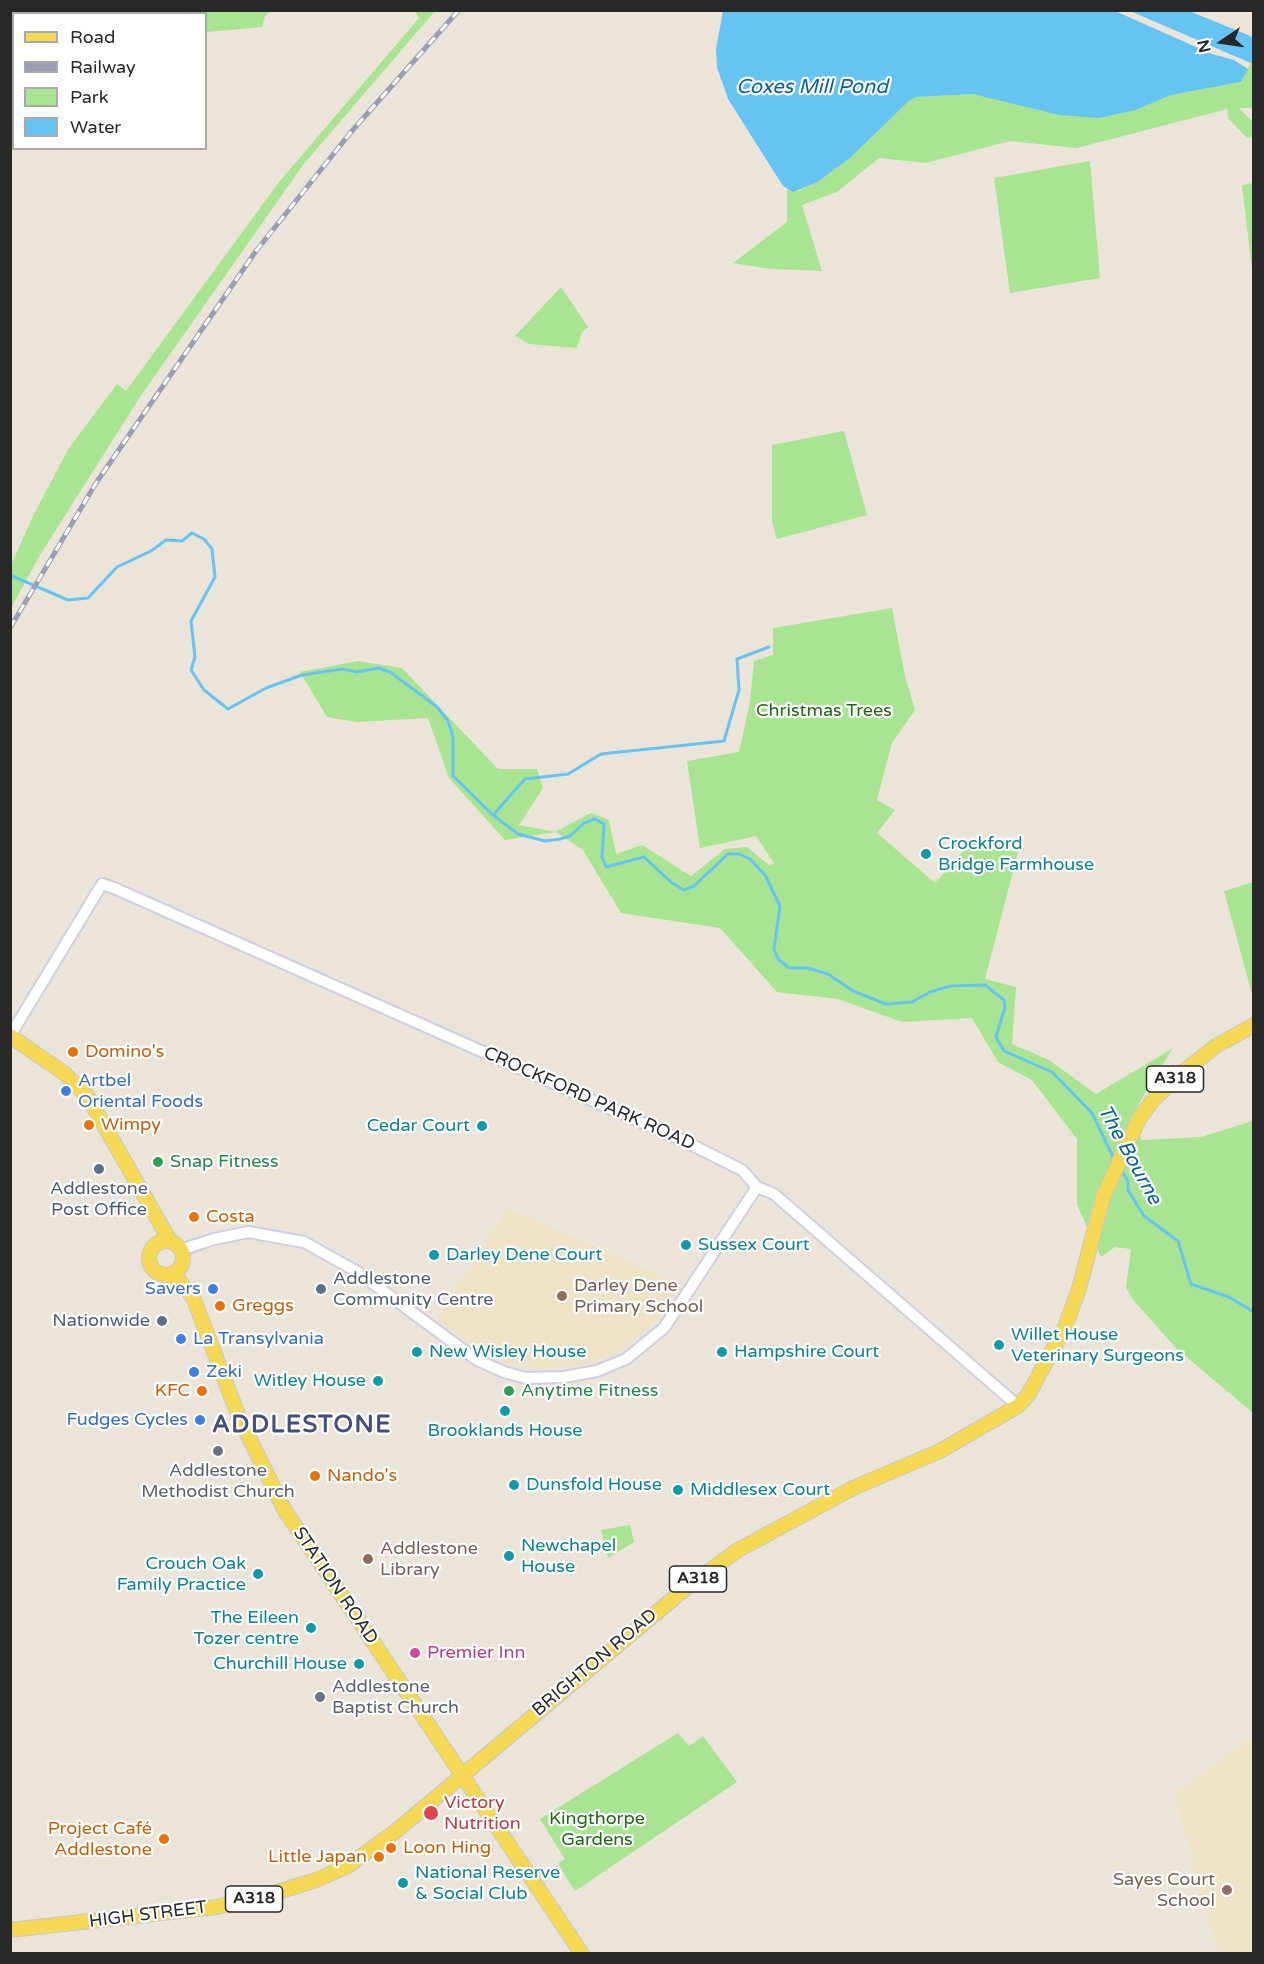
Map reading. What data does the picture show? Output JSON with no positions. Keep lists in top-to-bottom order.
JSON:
{
  "streets": {
    "main road": [
      "A318",
      "STATION ROAD",
      "BRIGHTON ROAD",
      "HIGH STREET"
    ],
    "street": ["CROCKFORD PARK ROAD"]
  },
  "crossings": [
    ["A318", "CROCKFORD PARK ROAD"],
    ["A318", "BRIGHTON ROAD"],
    ["CROCKFORD PARK ROAD", "BRIGHTON ROAD"],
    ["STATION ROAD", "BRIGHTON ROAD"],
    ["STATION ROAD", "HIGH STREET"],
    ["BRIGHTON ROAD", "HIGH STREET"]
  ],
  "districts": ["ADDLESTONE"],
  "water": ["Coxes Mill Pond", "The Bourne"],
  "parks": ["Christmas Trees", "Kingthorpe Gardens"],
  "places": [
    "Crockford Bridge Farmhouse",
    "Domino's",
    "Artbel Oriental Foods",
    "Wimpy",
    "Cedar Court",
    "Snap Fitness",
    "Addlestone Post Office",
    "Costa",
    "Sussex Court",
    "Darley Dene Court",
    "Savers",
    "Addlestone Community Centre",
    "Darley Dene Primary School",
    "Greggs",
    "Nationwide",
    "La Transylvania",
    "Willet House Veterinary Surgeons",
    "New Wisley House",
    "Hampshire Court",
    "Zeki",
    "Witley House",
    "KFC",
    "Anytime Fitness",
    "Brooklands House",
    "Fudges Cycles",
    "Addlestone Methodist Church",
    "Nando's",
    "Dunsfold House",
    "Middlesex Court",
    "Newchapel House",
    "Addlestone Library",
    "Crouch Oak Family Practice",
    "The Eileen Tozer centre",
    "Premier Inn",
    "Churchill House",
    "Addlestone Baptist Church",
    "Victory Nutrition",
    "Project Café Addlestone",
    "Loon Hing",
    "Little Japan",
    "National Reserve & Social Club",
    "Sayes Court School"
  ],
  "legend": [
    "Road",
    "Railway",
    "Park",
    "Water"
  ],
  "north": "left"
}
